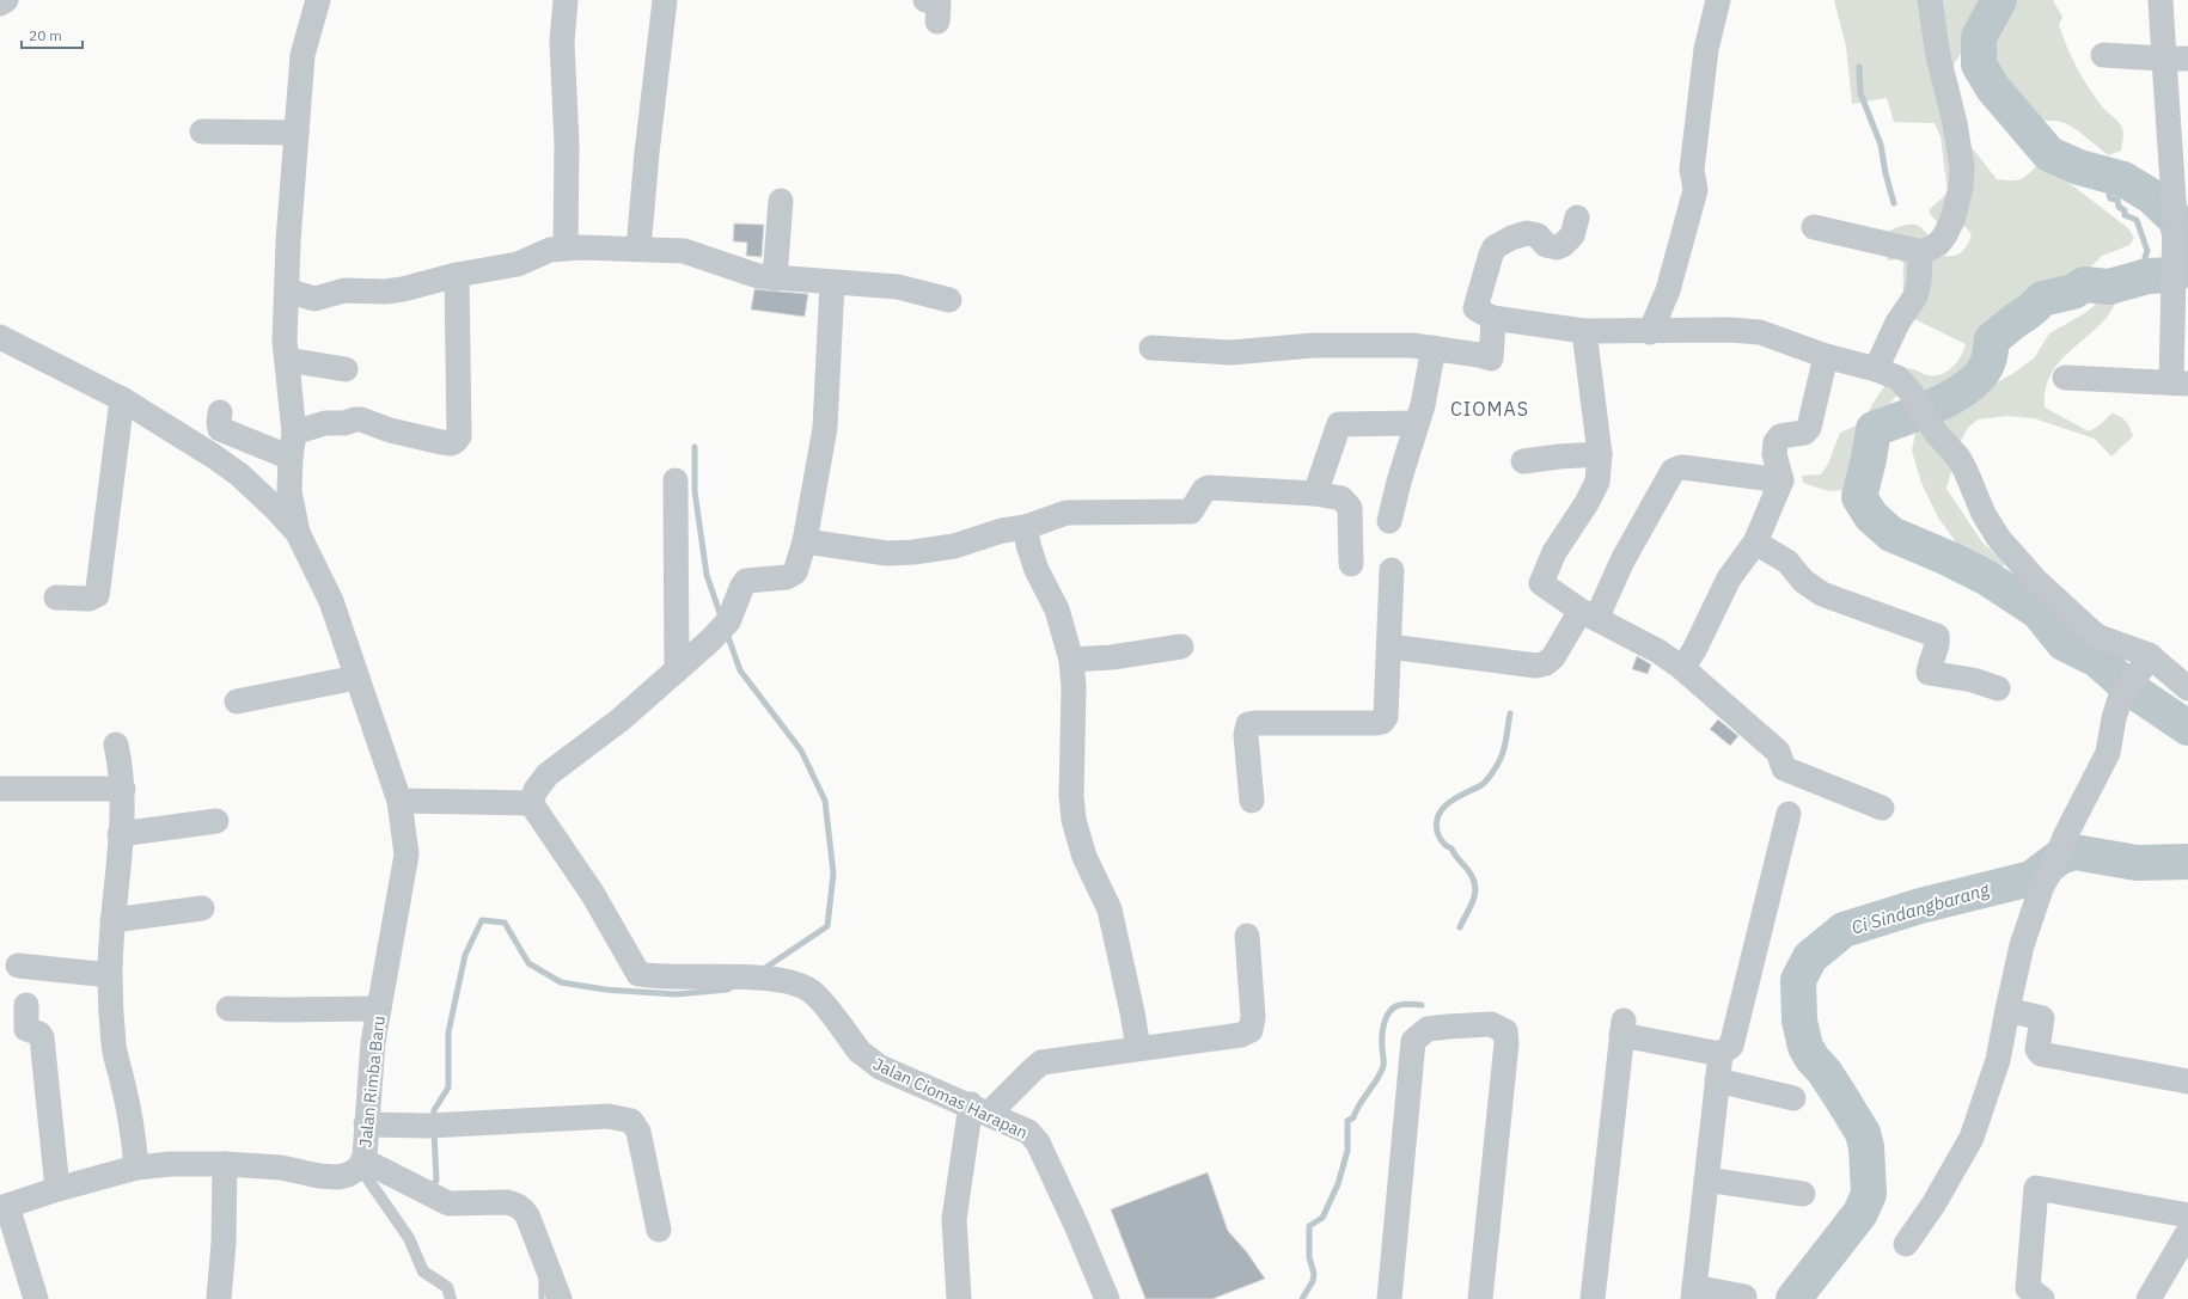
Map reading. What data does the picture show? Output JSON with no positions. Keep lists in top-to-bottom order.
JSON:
{
  "streets": {
    "street": ["Jalan Rimba Baru", "Jalan Ciomas Harapan"]
  },
  "districts": ["CIOMAS"],
  "water": ["Ci Sindangbarang"],
  "scale_bar": "20 m"
}
